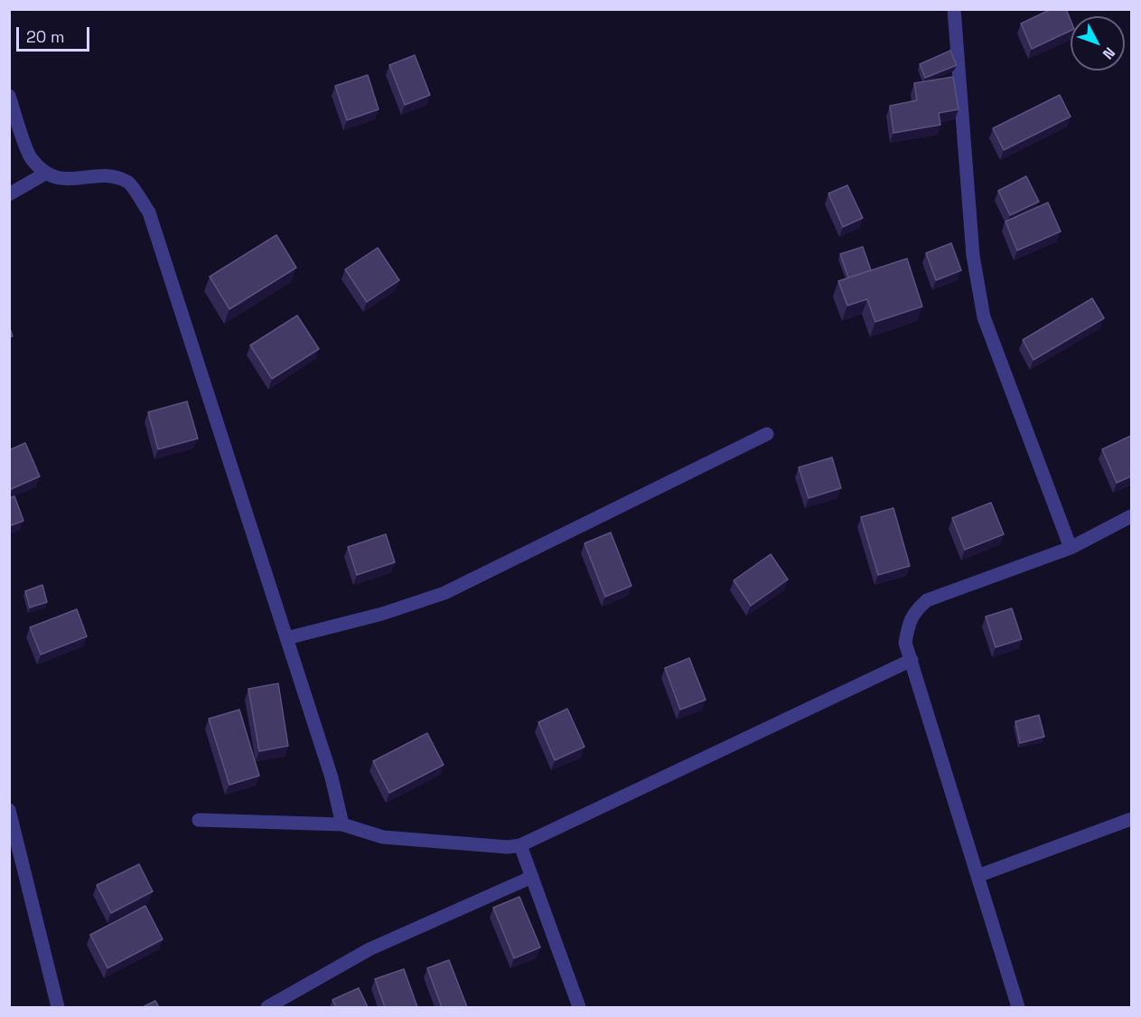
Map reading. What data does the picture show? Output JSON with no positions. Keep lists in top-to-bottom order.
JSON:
{
  "scale_bar": "20 m",
  "north": "bottom right"
}
